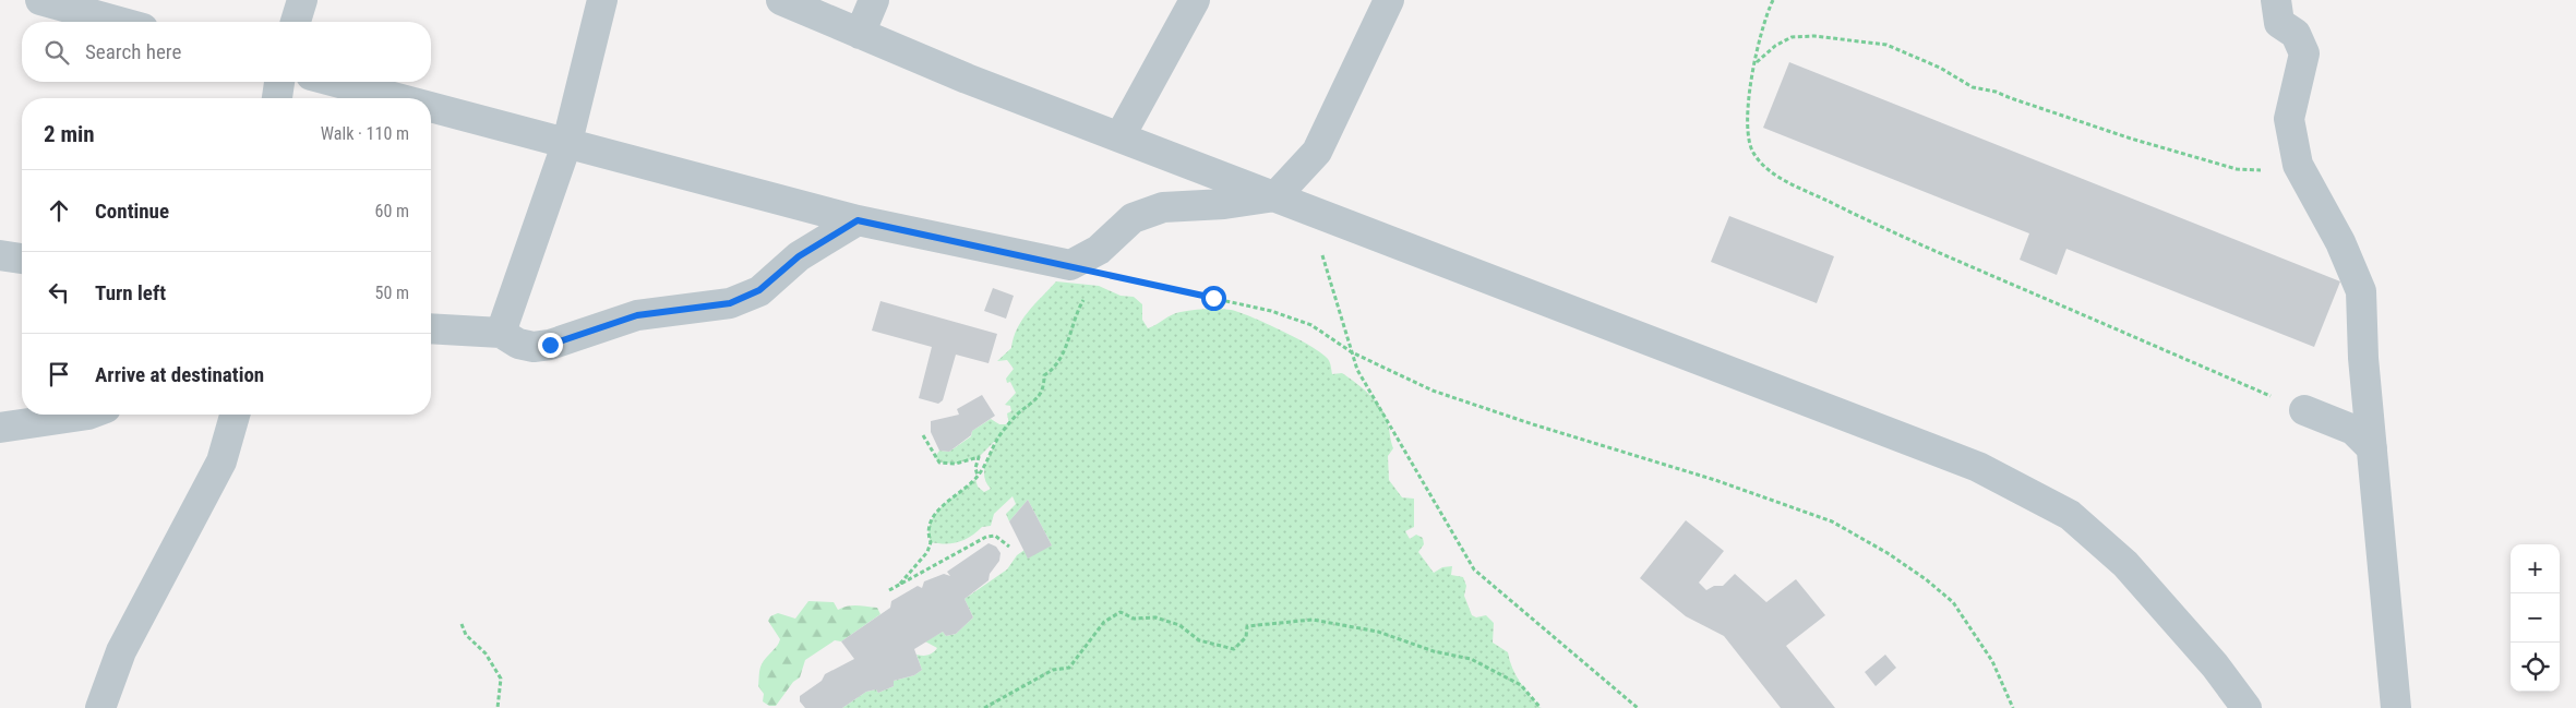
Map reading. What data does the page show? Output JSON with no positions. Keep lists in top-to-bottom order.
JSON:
{
  "page": {
    "search": "Search here",
    "heading": ["2 min", "Walk · 110 m"],
    "list": [
      ["Continue", "60 m"],
      ["Turn left", "50 m"],
      "Arrive at destination"
    ],
    "map_buttons": ["+", "−"]
  }
}
